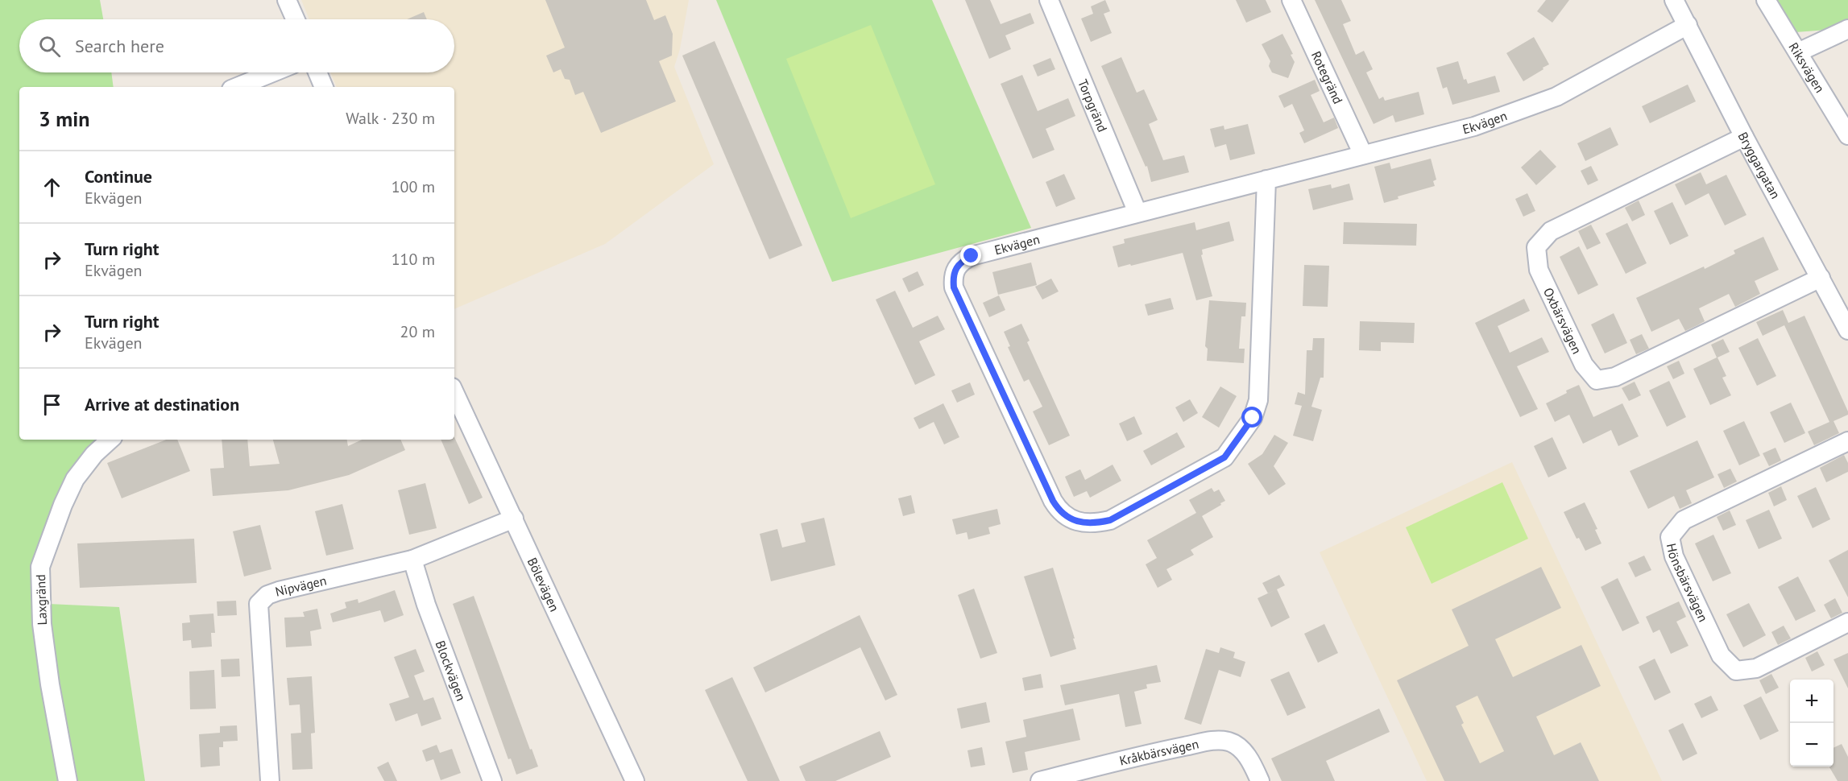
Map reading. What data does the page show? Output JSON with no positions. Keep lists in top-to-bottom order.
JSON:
{
  "streets": {
    "street": [
      "Riksvägen",
      "Rotegränd",
      "Torpgränd",
      "Ekvägen",
      "Bryggargatan",
      "Oxbärsvägen",
      "Hönsbärsvägen",
      "Bölevägen",
      "Nipvägen",
      "Laxgränd",
      "Blockvägen",
      "Kråkbärsvägen"
    ]
  },
  "crossings": [
    ["Rotegränd", "Ekvägen"],
    ["Torpgränd", "Ekvägen"],
    ["Ekvägen", "Bryggargatan"],
    ["Bryggargatan", "Oxbärsvägen"],
    ["Bölevägen", "Nipvägen"],
    ["Nipvägen", "Blockvägen"]
  ],
  "page": {
    "search": "Search here",
    "heading": ["3 min", "Walk · 230 m"],
    "list": [
      ["Continue", "Ekvägen", "100 m"],
      ["Turn right", "Ekvägen", "110 m"],
      ["Turn right", "Ekvägen", "20 m"],
      "Arrive at destination"
    ],
    "map_buttons": ["+", "−"]
  }
}
